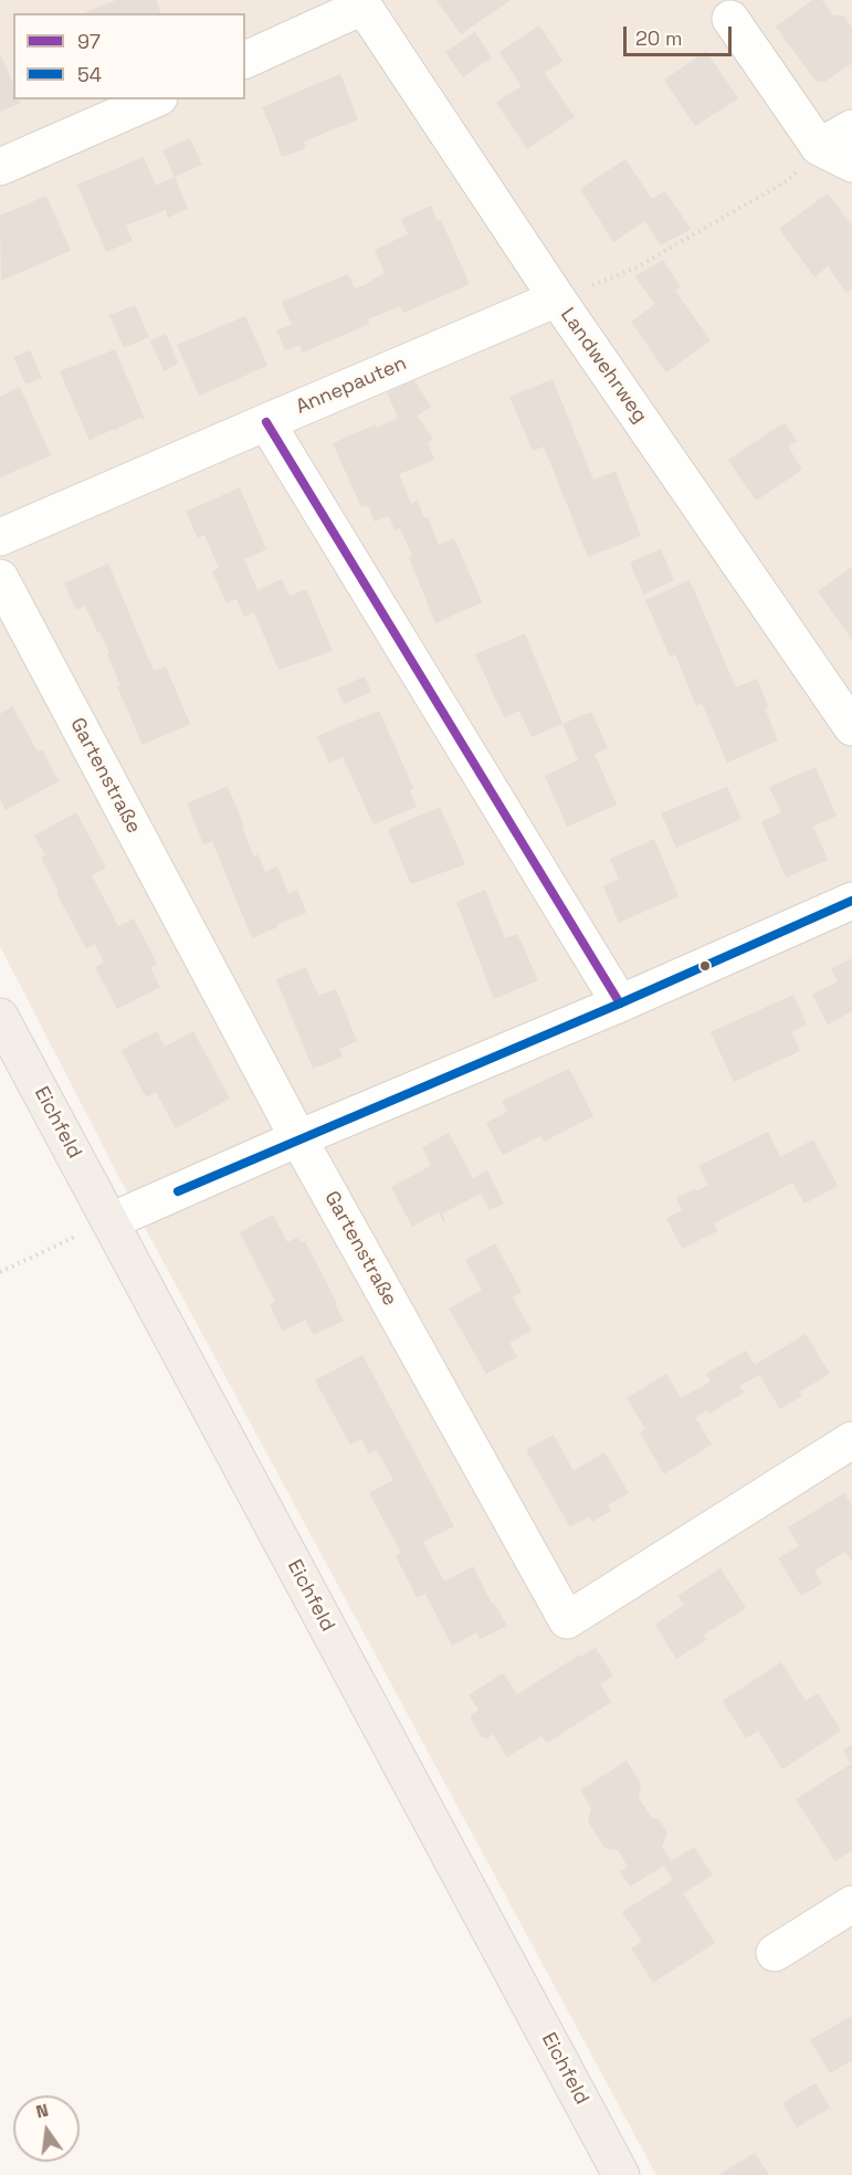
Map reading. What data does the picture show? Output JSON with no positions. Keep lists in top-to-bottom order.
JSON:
{
  "streets": {
    "main road": ["Eichfeld"],
    "street": ["Landwehrweg", "Annepauten", "Gartenstraße"]
  },
  "crossings": [
    ["Landwehrweg", "Annepauten"]
  ],
  "lines": ["transit line 97", "transit line 54"],
  "legend": ["97", "54"],
  "scale_bar": "20 m",
  "north": "top"
}
